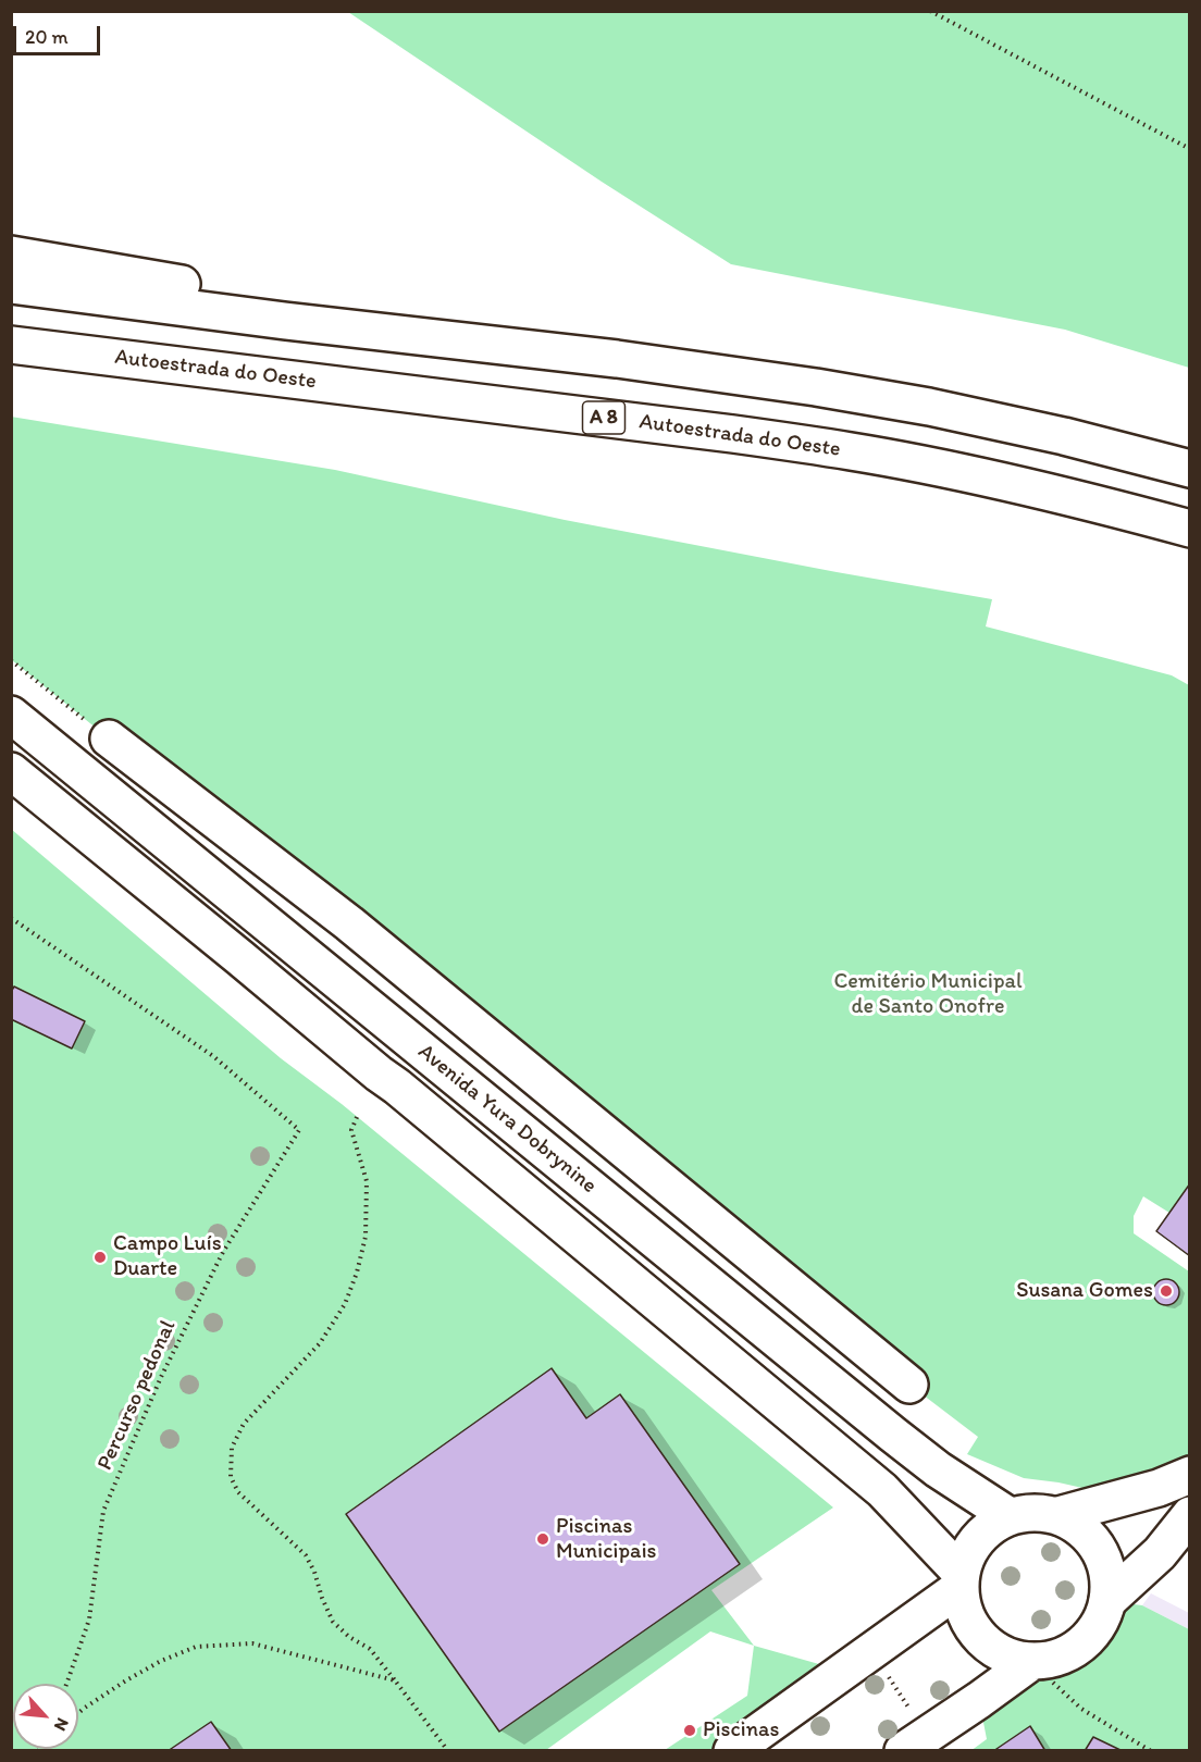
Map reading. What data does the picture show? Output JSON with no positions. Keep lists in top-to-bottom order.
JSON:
{
  "streets": {
    "main road": ["Autoestrada do Oeste", "A 8", "Avenida Yura Dobrynine"],
    "path": ["Percurso pedonal"]
  },
  "parks": ["Cemitério Municipal de Santo Onofre"],
  "places": [
    "Campo Luís Duarte",
    "Susana Gomes",
    "Piscinas Municipais",
    "Piscinas"
  ],
  "scale_bar": "20 m",
  "north": "bottom right"
}
